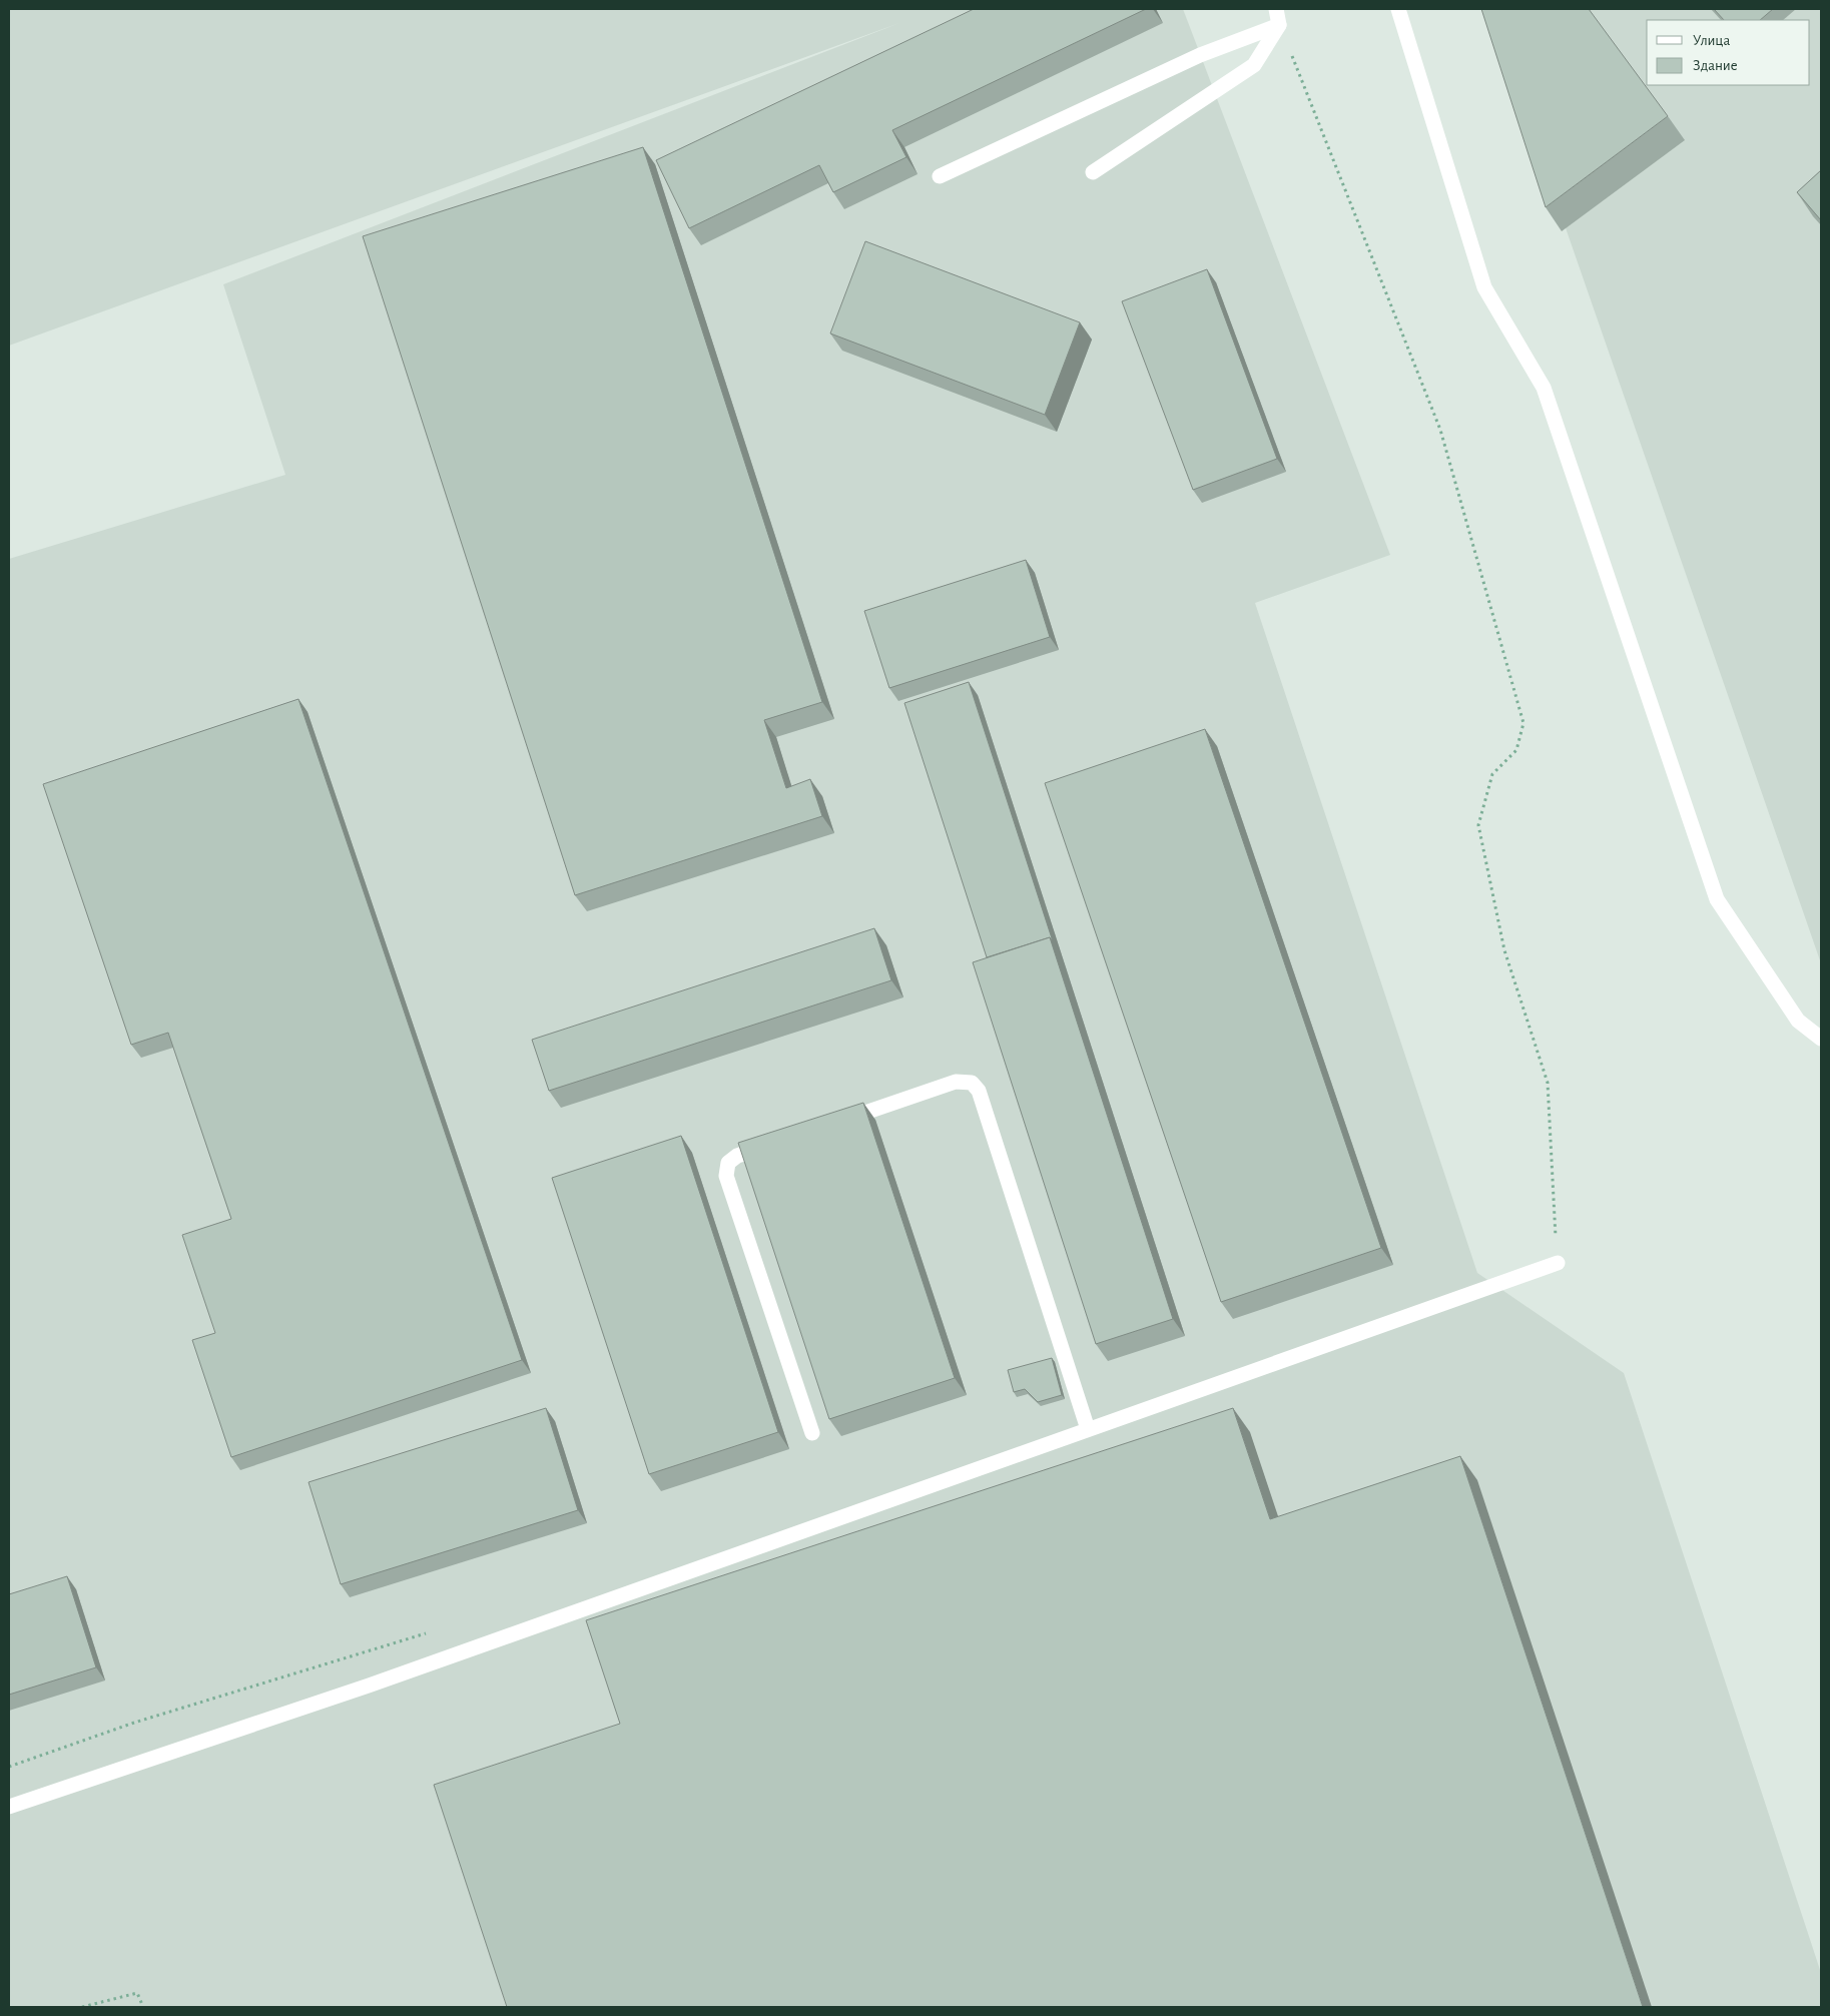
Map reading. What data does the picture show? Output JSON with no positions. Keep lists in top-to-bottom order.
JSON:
{
  "legend": ["Улица", "Здание"]
}
